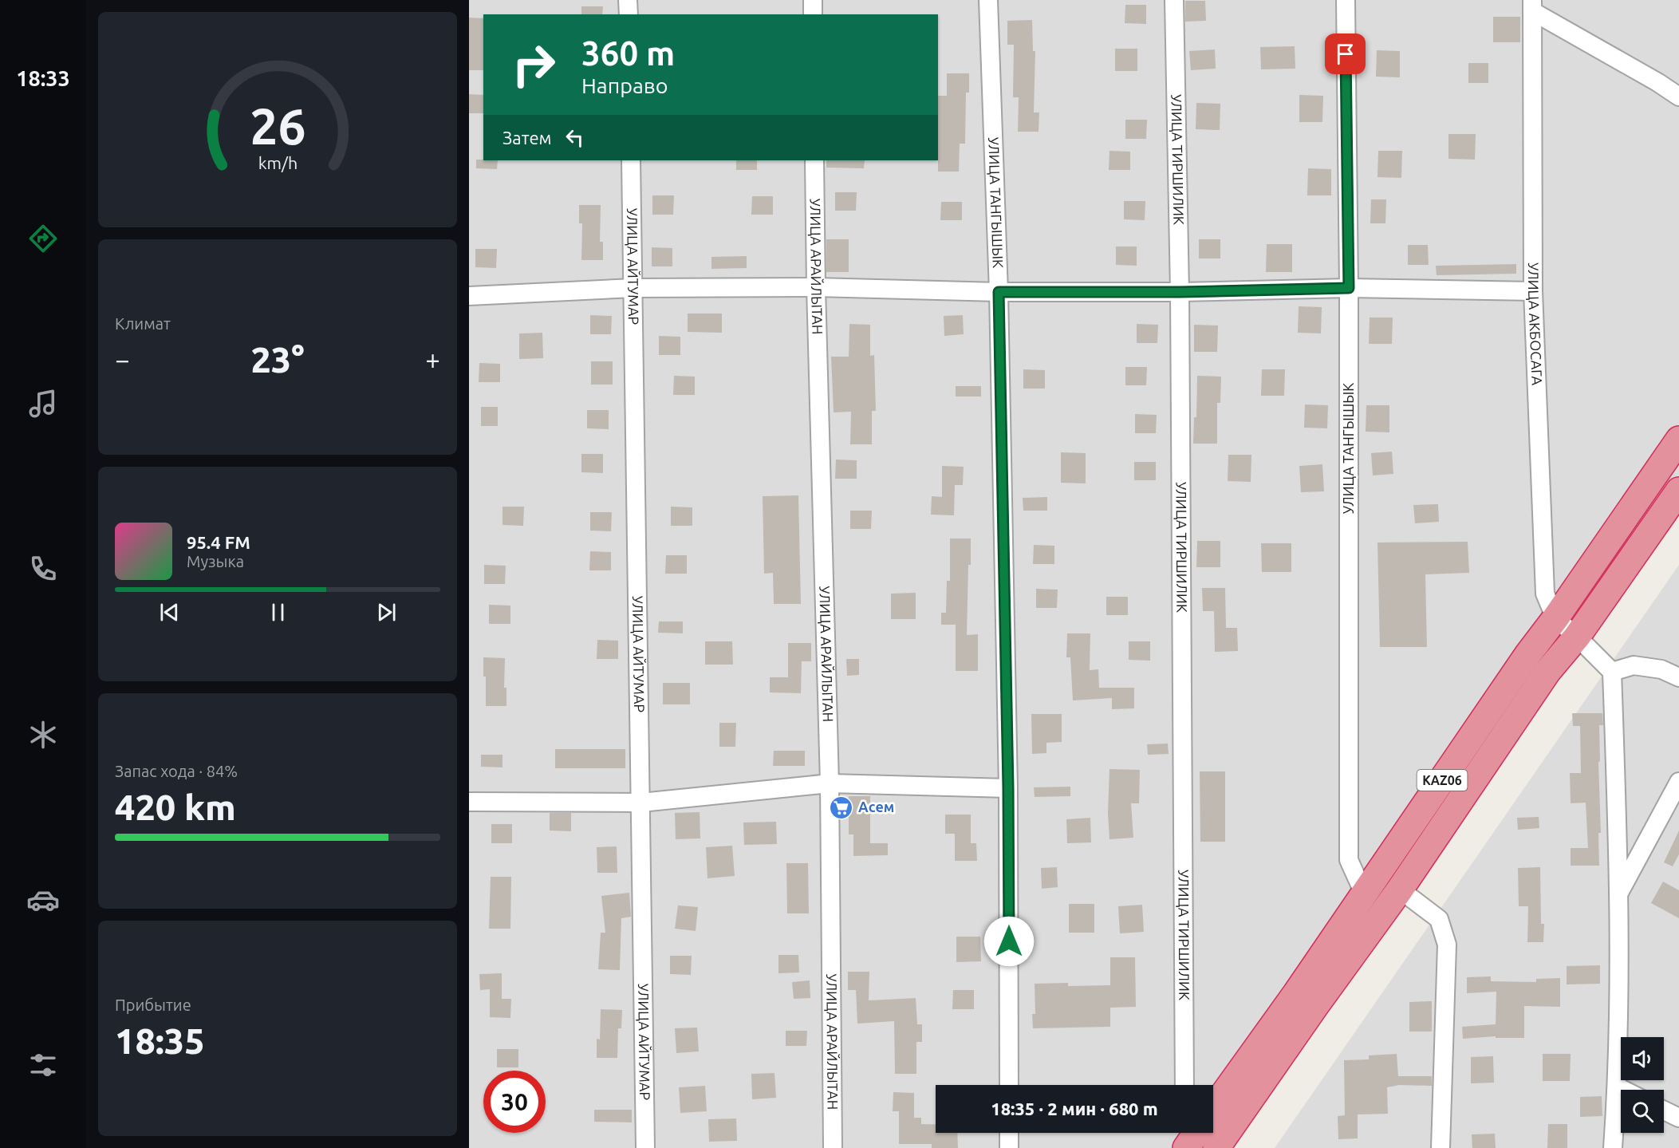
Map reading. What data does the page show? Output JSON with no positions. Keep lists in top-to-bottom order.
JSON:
{
  "streets": {
    "highway": ["KАZ06"],
    "street": [
      "УЛИЦА ТИРШИЛИК",
      "УЛИЦА ТАНГЫШЫК",
      "УЛИЦА АЙТУМАР",
      "УЛИЦА АРАЙЛЫТАН",
      "УЛИЦА АКБОСАГА"
    ]
  },
  "crossings": [
    ["УЛИЦА ТАНГЫШЫК", "KАZ06"],
    ["УЛИЦА АКБОСАГА", "KАZ06"]
  ],
  "places": {
    "supermarket": ["Асем"]
  },
  "page": {
    "tabs": "18:33",
    "turn": ["360 m", "Направо"],
    "then": "Затем",
    "tile": [
      "Климат",
      ["Запас хода · 84%", "420 km"],
      ["Прибытие", "18:35"]
    ],
    "heat": ["−", "23°", "+"],
    "song": ["95.4 FM", "Музыка"],
    "limit": "30",
    "trip": "18:35 · 2 мин · 680 m",
    "gauge": ["26", "km/h"]
  }
}
